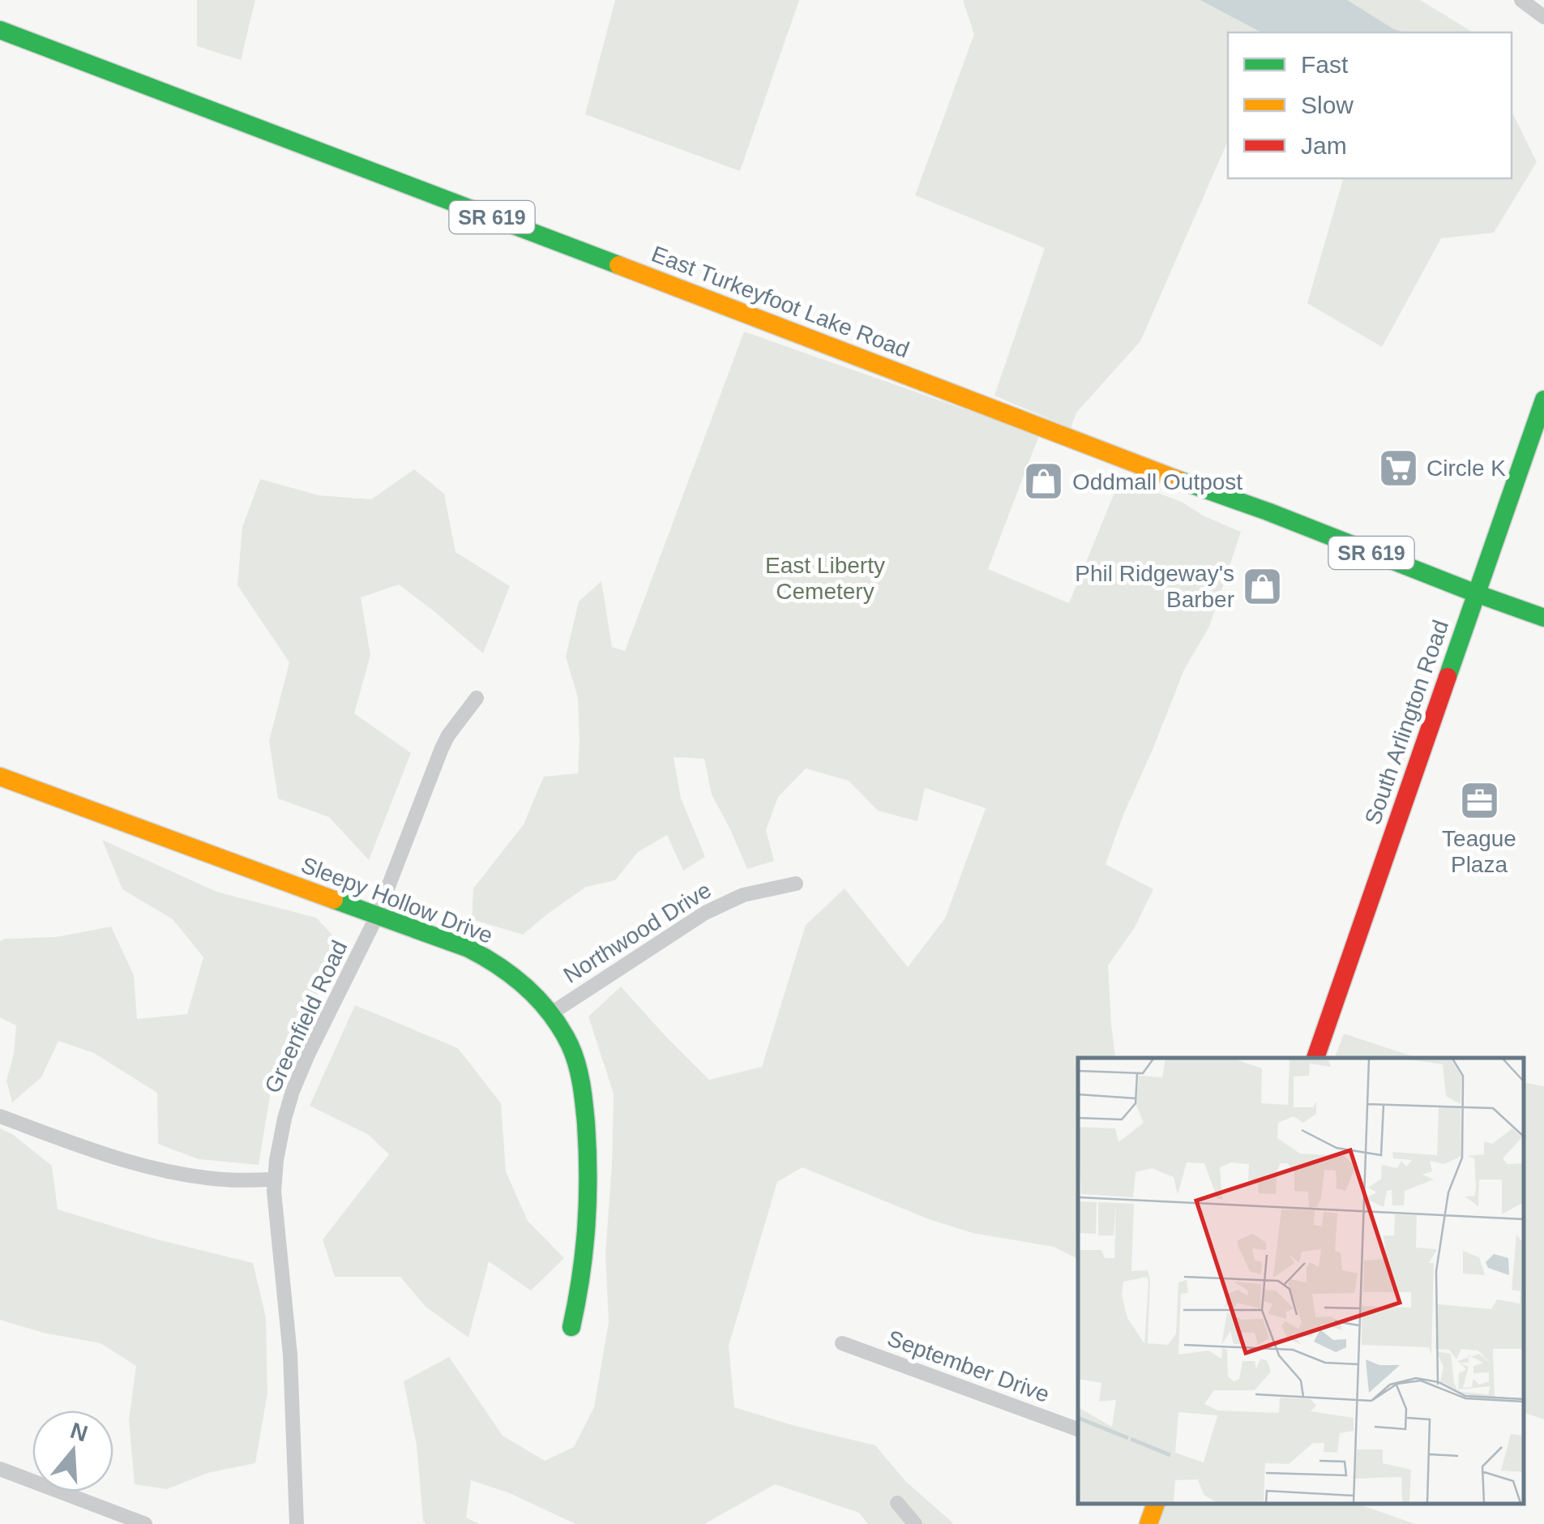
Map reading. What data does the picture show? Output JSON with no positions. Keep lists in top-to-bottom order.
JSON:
{
  "streets": {
    "main road": [
      "SR 619",
      "East Turkeyfoot Lake Road",
      "South Arlington Road",
      "Sleepy Hollow Drive"
    ],
    "street": ["Northwood Drive", "Greenfield Road", "September Drive"]
  },
  "crossings": [
    ["East Turkeyfoot Lake Road", "South Arlington Road"],
    ["Sleepy Hollow Drive", "Northwood Drive"],
    ["Sleepy Hollow Drive", "Greenfield Road"]
  ],
  "parks": ["East Liberty Cemetery"],
  "places": {
    "supermarket": ["Circle K"],
    "shop": ["Oddmall Outpost", "Phil Ridgeway's Barber"],
    "office": ["Teague Plaza"]
  },
  "legend": ["Fast", "Slow", "Jam"],
  "north": "top"
}
